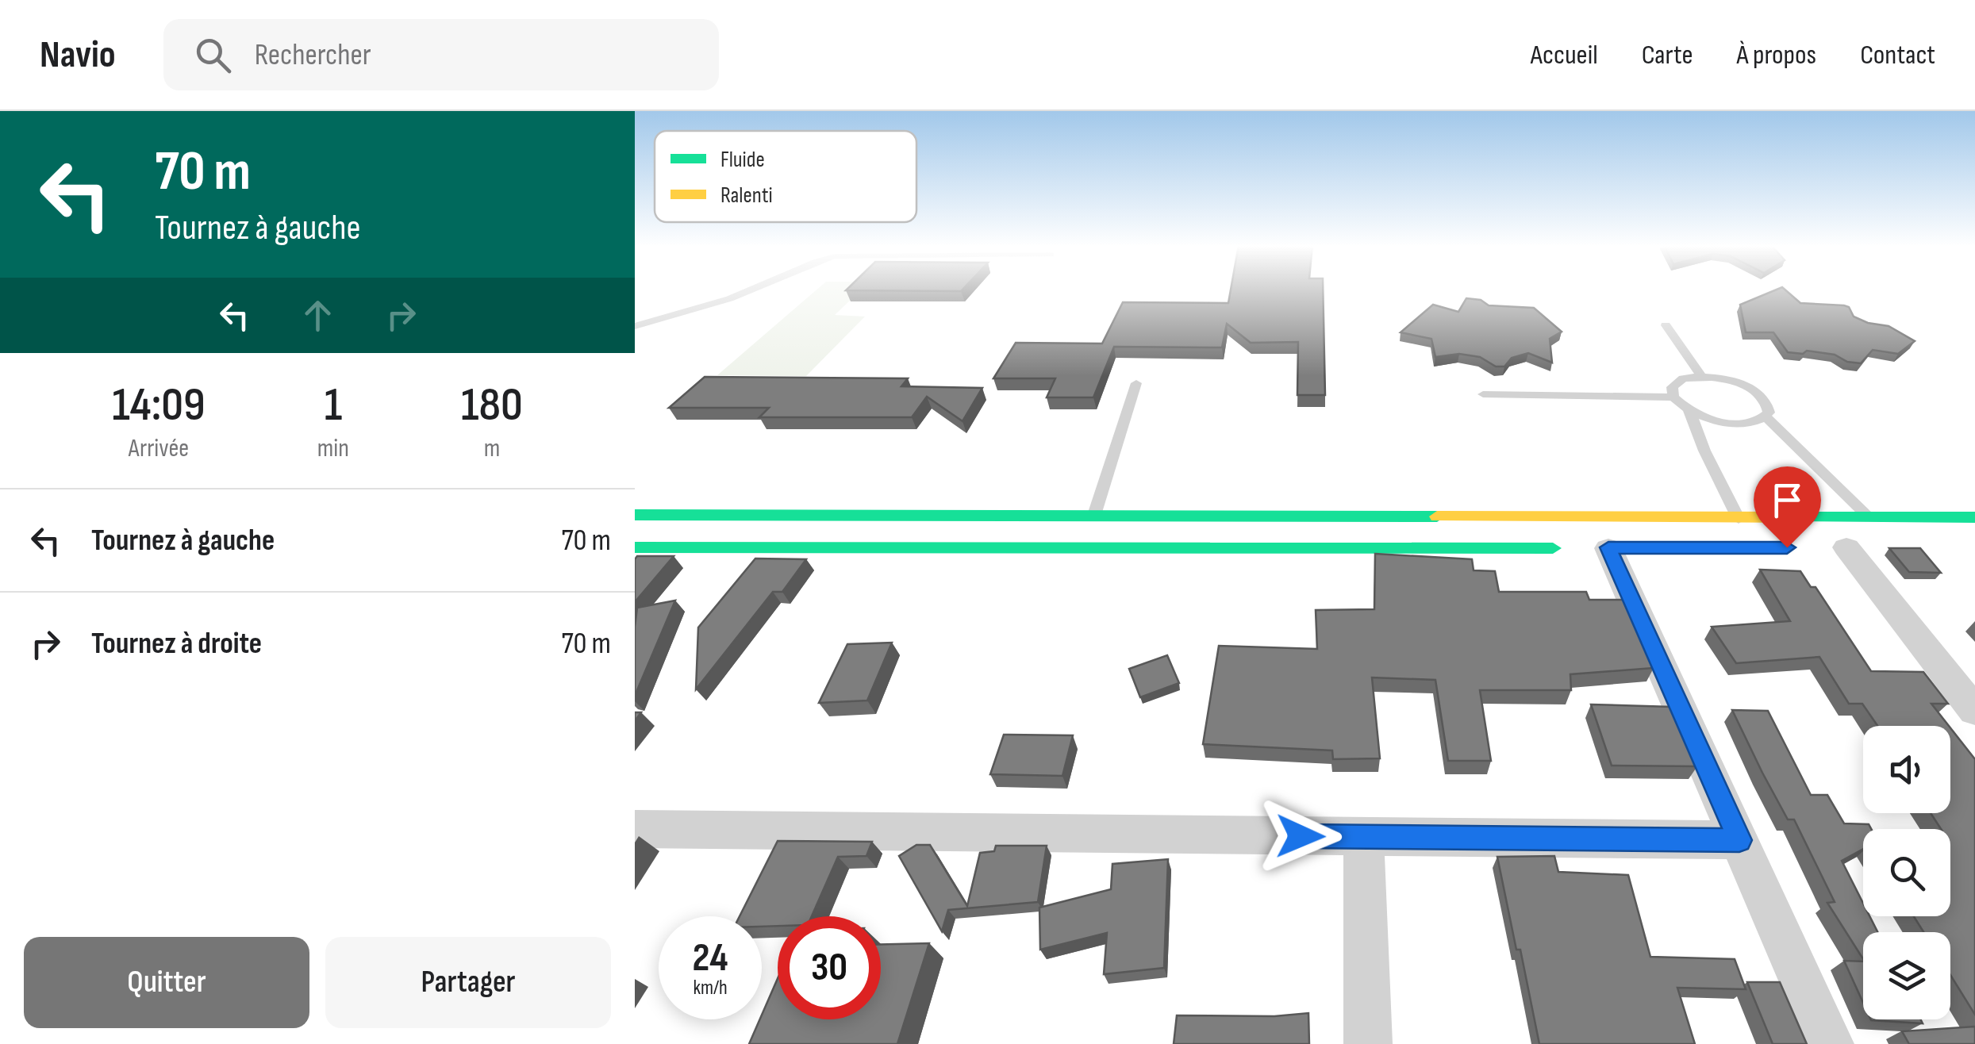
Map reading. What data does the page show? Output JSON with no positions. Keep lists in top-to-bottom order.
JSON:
{
  "legend": ["Fluide", "Ralenti"],
  "page": {
    "header": "Navio",
    "search": "Rechercher",
    "nav": [
      "Accueil",
      "Carte",
      "À propos",
      "Contact"
    ],
    "turn": ["70 m", "Tournez à gauche"],
    "eta": [
      "14:09",
      "Arrivée",
      "1",
      "min",
      "180",
      "m"
    ],
    "list": [
      {
        "name": "Tournez à gauche",
        "value": "70 m"
      },
      {
        "name": "Tournez à droite",
        "value": "70 m"
      }
    ],
    "speed": "24 km/h",
    "limit": "30",
    "buttons": ["Quitter", "Partager"]
  }
}
